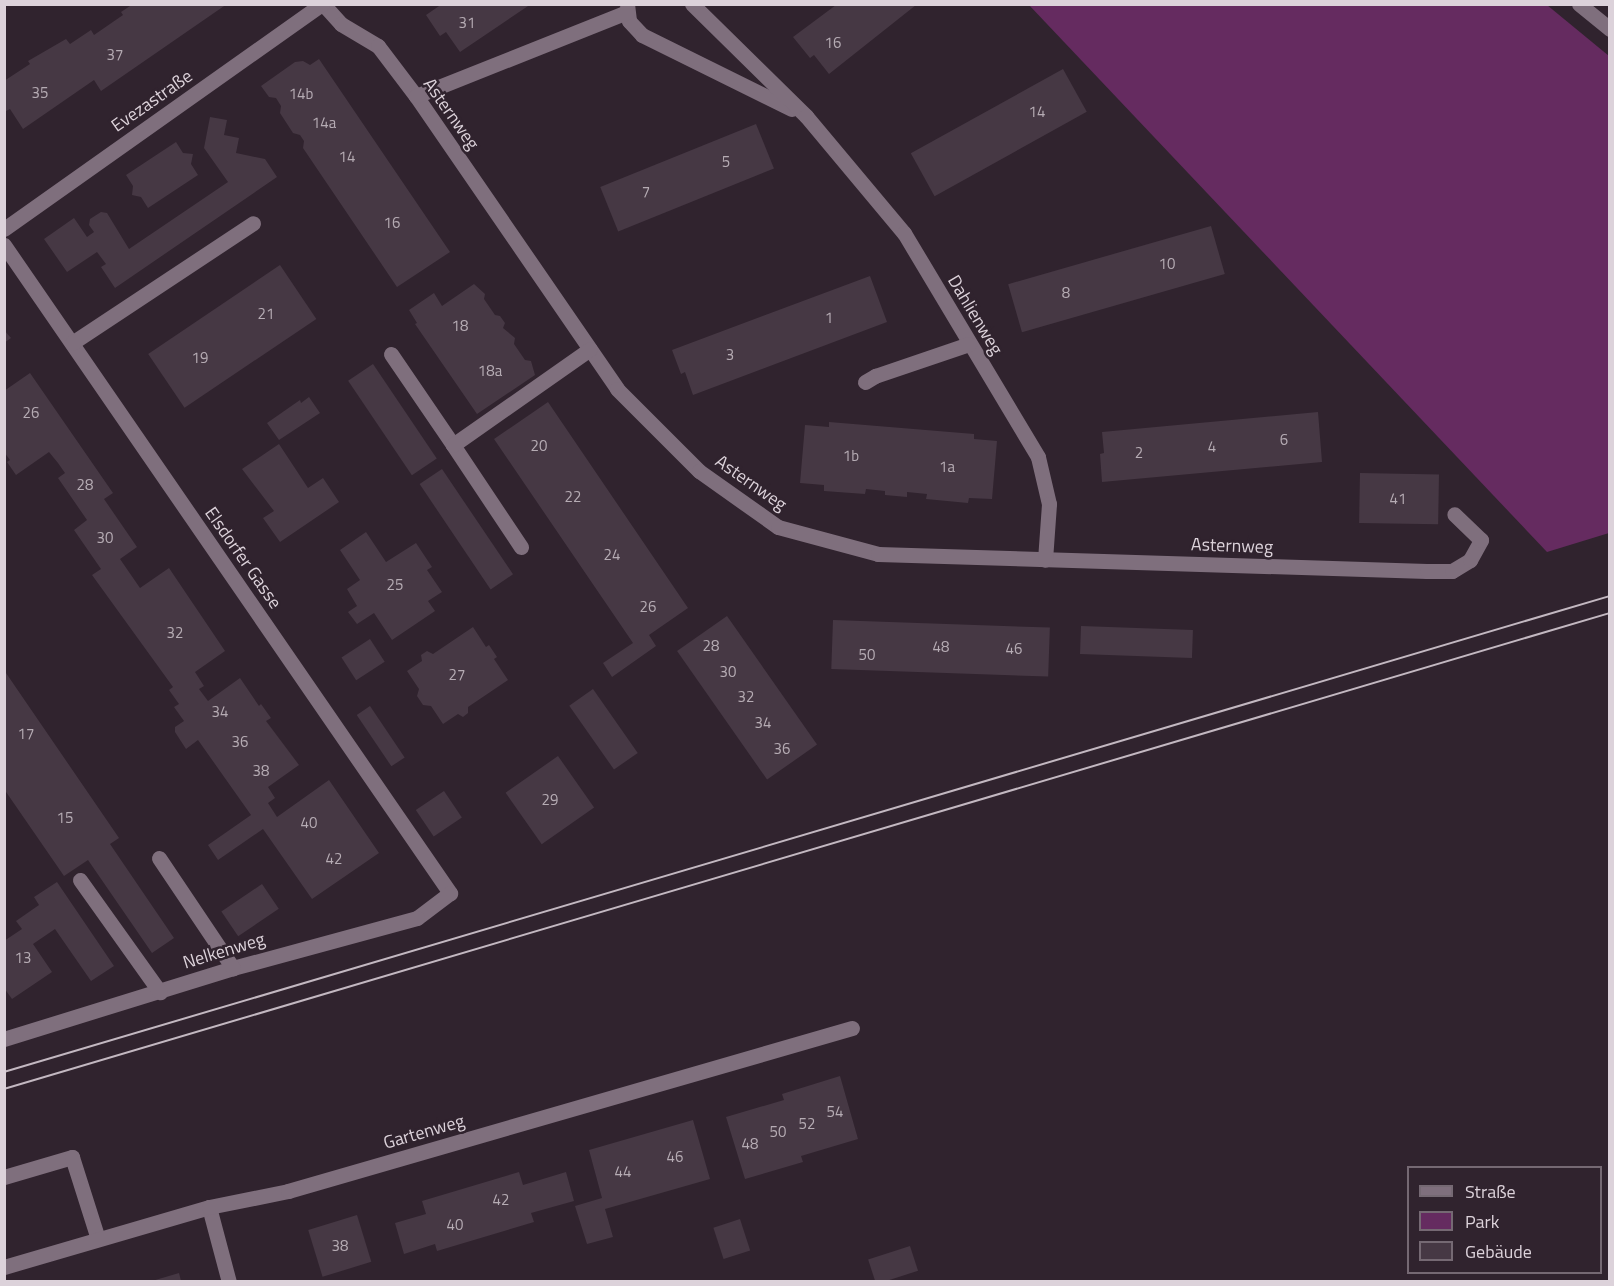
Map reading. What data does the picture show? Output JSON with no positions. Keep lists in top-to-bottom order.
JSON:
{
  "streets": {
    "street": [
      "Evezastraße",
      "Asternweg",
      "Dahlienweg",
      "Elsdorfer Gasse",
      "Nelkenweg",
      "Gartenweg"
    ]
  },
  "crossings": [
    ["Evezastraße", "Asternweg"],
    ["Asternweg", "Dahlienweg"],
    ["Elsdorfer Gasse", "Nelkenweg"]
  ],
  "house_numbers": [
    "31",
    "16",
    "37",
    "35",
    "14b",
    "14",
    "14a",
    "14",
    "5",
    "7",
    "16",
    "10",
    "8",
    "21",
    "1",
    "18",
    "3",
    "19",
    "18a",
    "26",
    "6",
    "20",
    "4",
    "2",
    "1b",
    "1a",
    "28",
    "22",
    "41",
    "30",
    "24",
    "25",
    "26",
    "32",
    "28",
    "48",
    "46",
    "50",
    "30",
    "27",
    "32",
    "34",
    "34",
    "17",
    "36",
    "36",
    "38",
    "29",
    "15",
    "40",
    "42",
    "13",
    "54",
    "52",
    "50",
    "48",
    "46",
    "44",
    "42",
    "40",
    "38"
  ],
  "legend": ["Straße", "Park", "Gebäude"]
}
